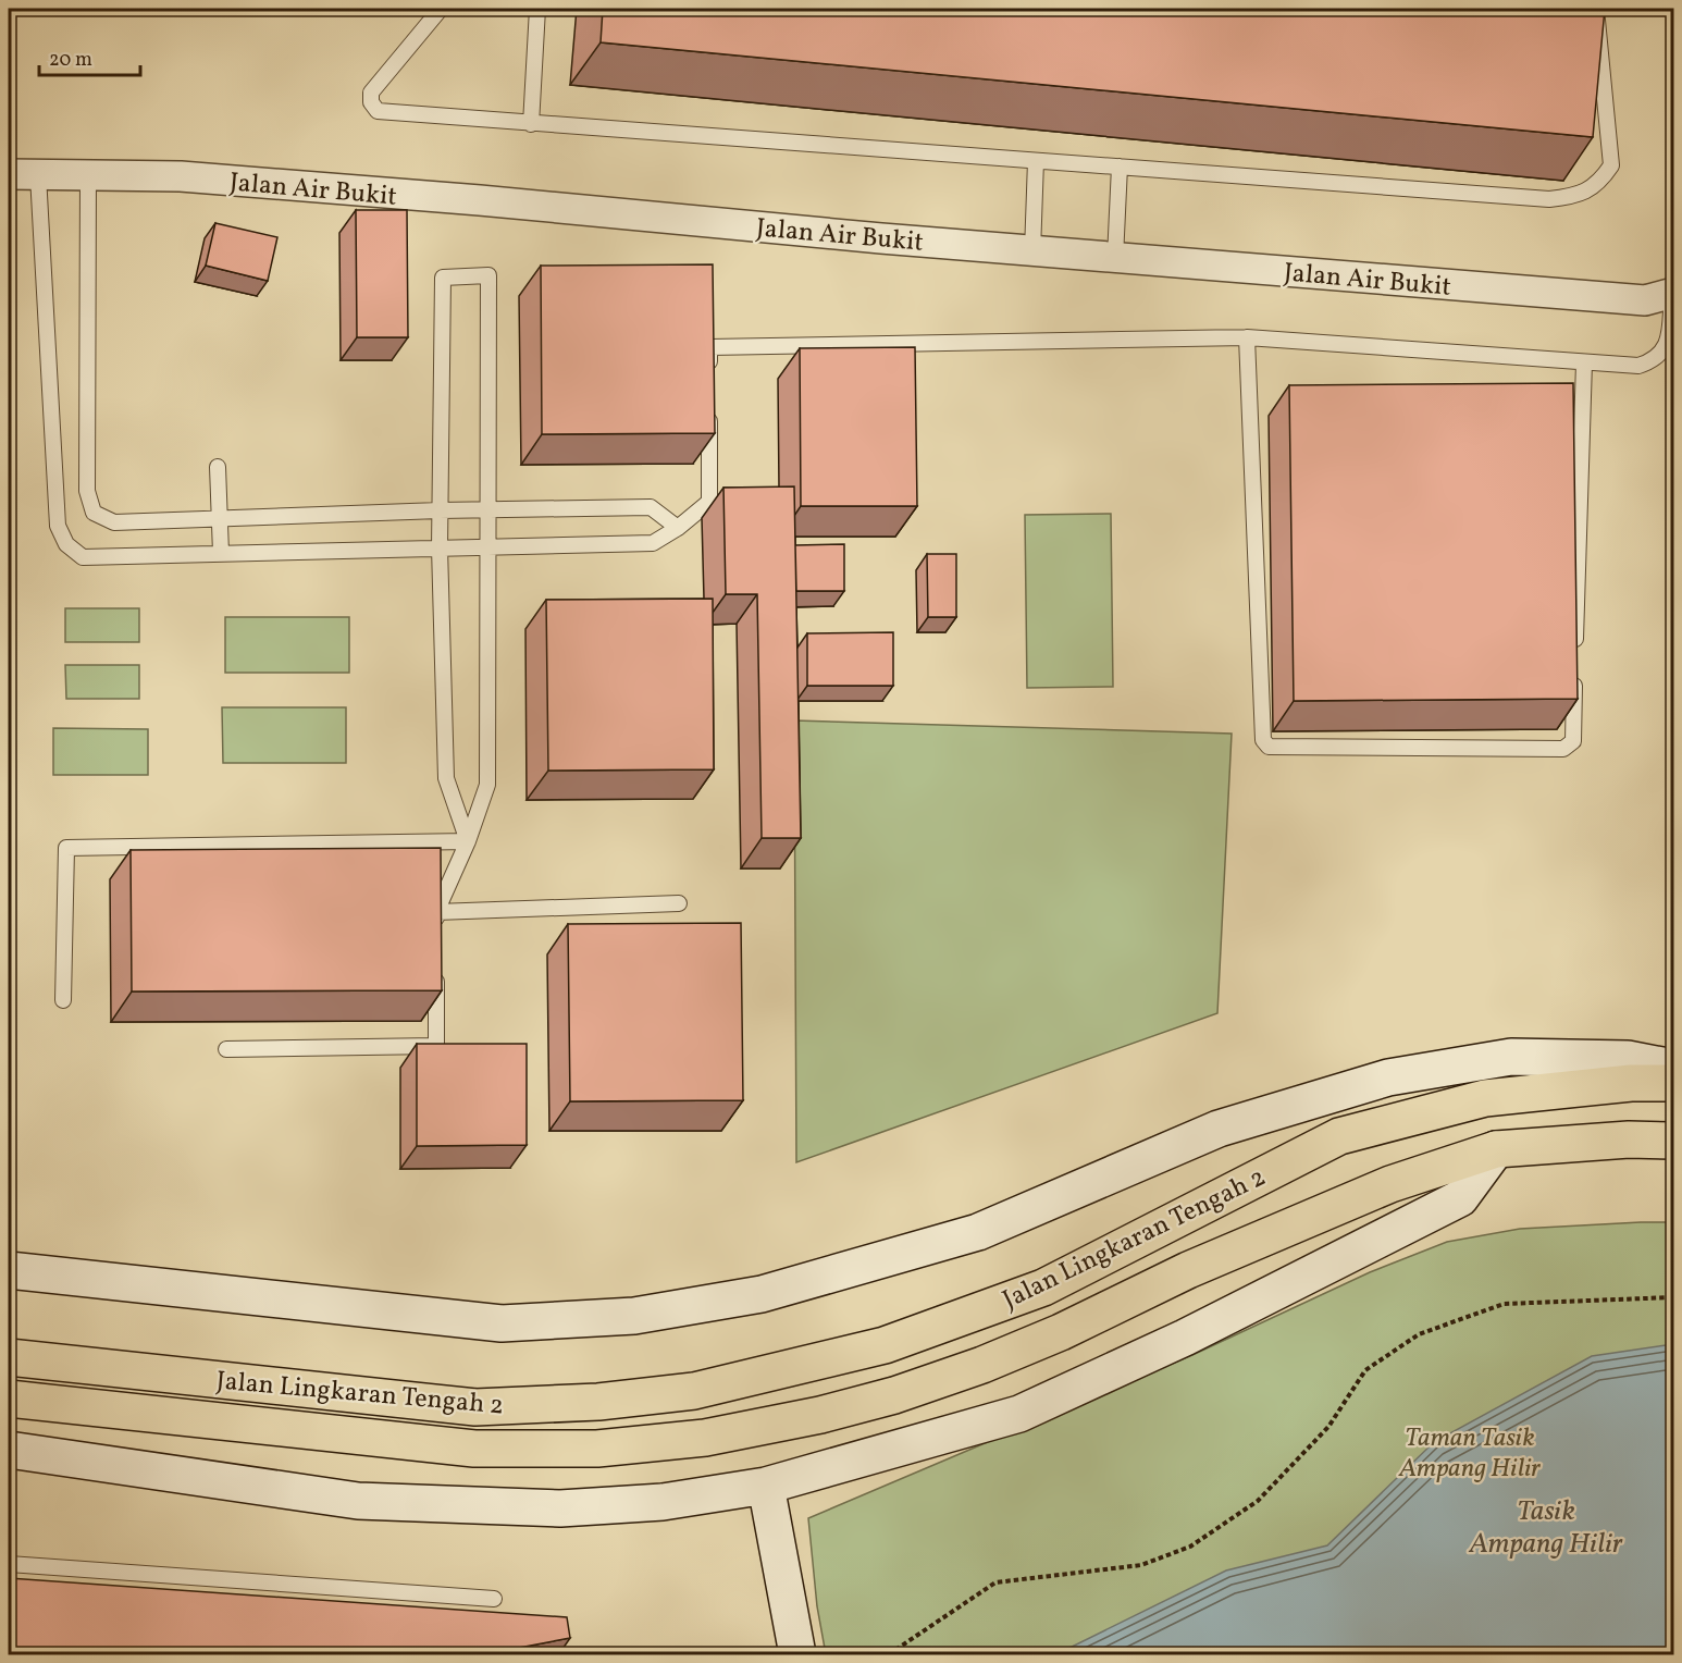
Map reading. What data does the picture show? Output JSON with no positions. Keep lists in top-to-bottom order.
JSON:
{
  "streets": {
    "highway": ["Jalan Lingkaran Tengah 2"],
    "street": ["Jalan Air Bukit"]
  },
  "water": ["Tasik Ampang Hilir"],
  "parks": ["Taman Tasik Ampang Hilir"],
  "scale_bar": "20 m"
}
